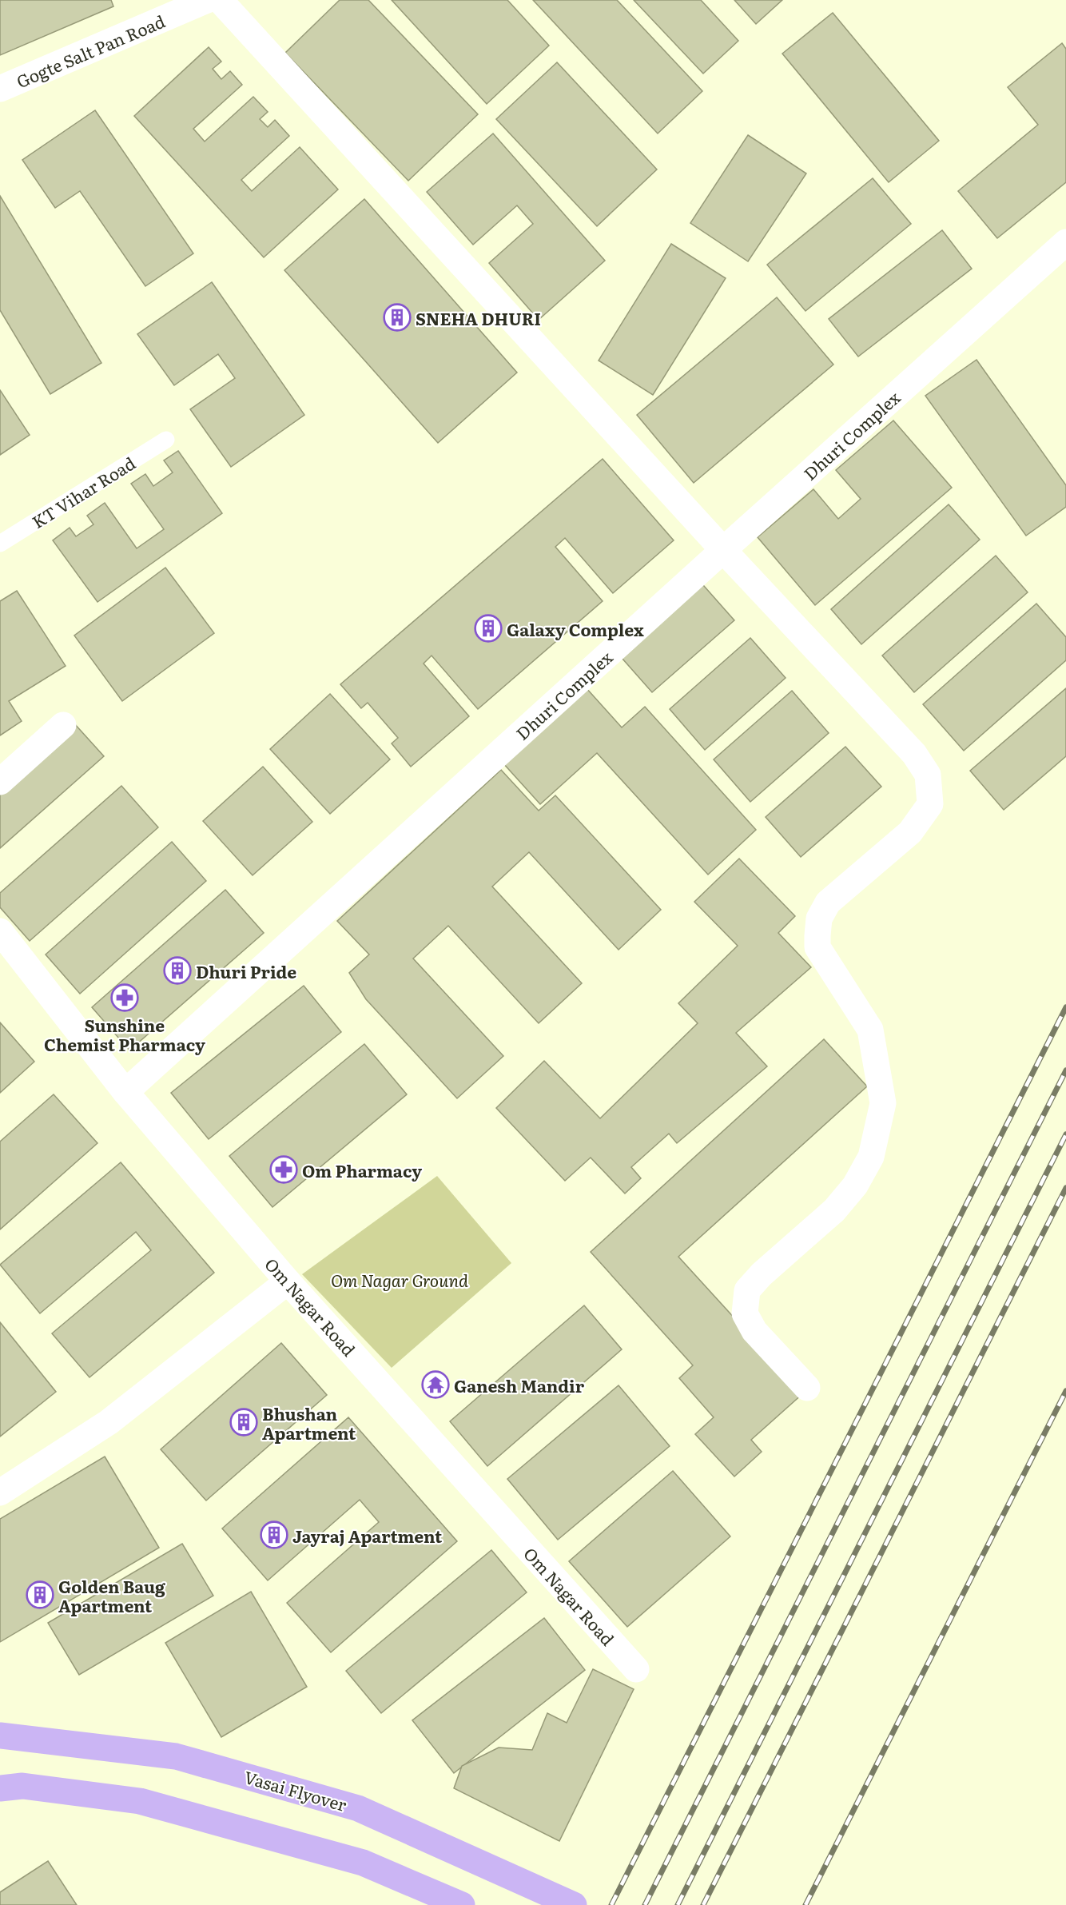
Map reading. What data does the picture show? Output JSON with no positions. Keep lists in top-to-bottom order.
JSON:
{
  "streets": {
    "main road": ["Vasai Flyover"],
    "street": ["Gogte Salt Pan Road", "Dhuri Complex", "Om Nagar Road"],
    "lane": ["KT Vihar Road"]
  },
  "crossings": [
    ["Dhuri Complex", "Om Nagar Road"]
  ],
  "parks": ["Om Nagar Ground"],
  "places": {
    "building": [
      "SNEHA DHURI",
      "Galaxy Complex",
      "Dhuri Pride",
      "Bhushan Apartment",
      "Jayraj Apartment",
      "Golden Baug Apartment"
    ],
    "pharmacy": ["Sunshine Chemist Pharmacy", "Om Pharmacy"],
    "temple": ["Ganesh Mandir"]
  }
}
